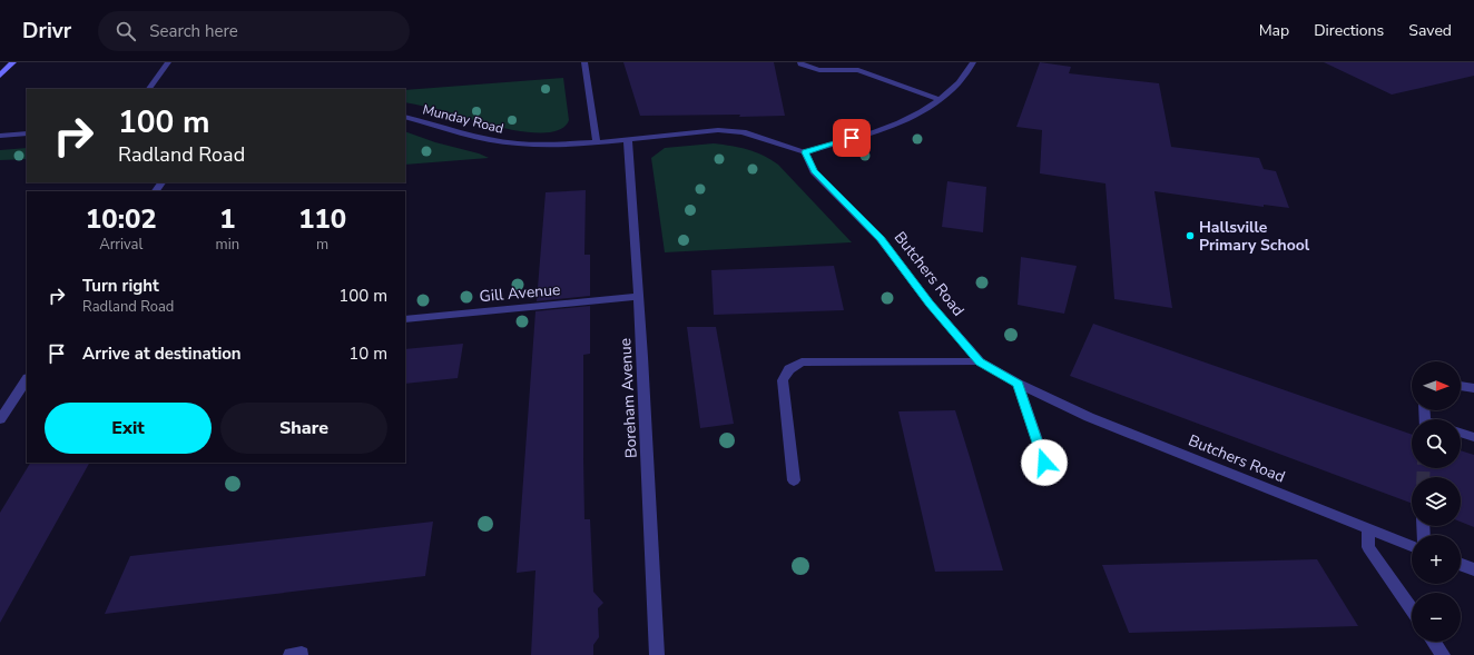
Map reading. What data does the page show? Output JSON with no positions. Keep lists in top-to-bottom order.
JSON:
{
  "streets": {
    "street": [
      "Munday Road",
      "Butchers Road",
      "Gill Avenue",
      "Boreham Avenue"
    ]
  },
  "crossings": [
    ["Gill Avenue", "Boreham Avenue"]
  ],
  "places": ["Hallsville Primary School"],
  "north": "right",
  "page": {
    "header": "Drivr",
    "search": "Search here",
    "nav": ["Map", "Directions", "Saved"],
    "turn": ["100 m", "Radland Road"],
    "eta": [
      "10:02",
      "Arrival",
      "1",
      "min",
      "110",
      "m"
    ],
    "list": [
      {
        "name": "Turn right",
        "note": "Radland Road",
        "value": "100 m"
      },
      {
        "name": "Arrive at destination",
        "value": "10 m"
      }
    ],
    "map_buttons": ["+", "−"],
    "buttons": ["Exit", "Share"]
  }
}
